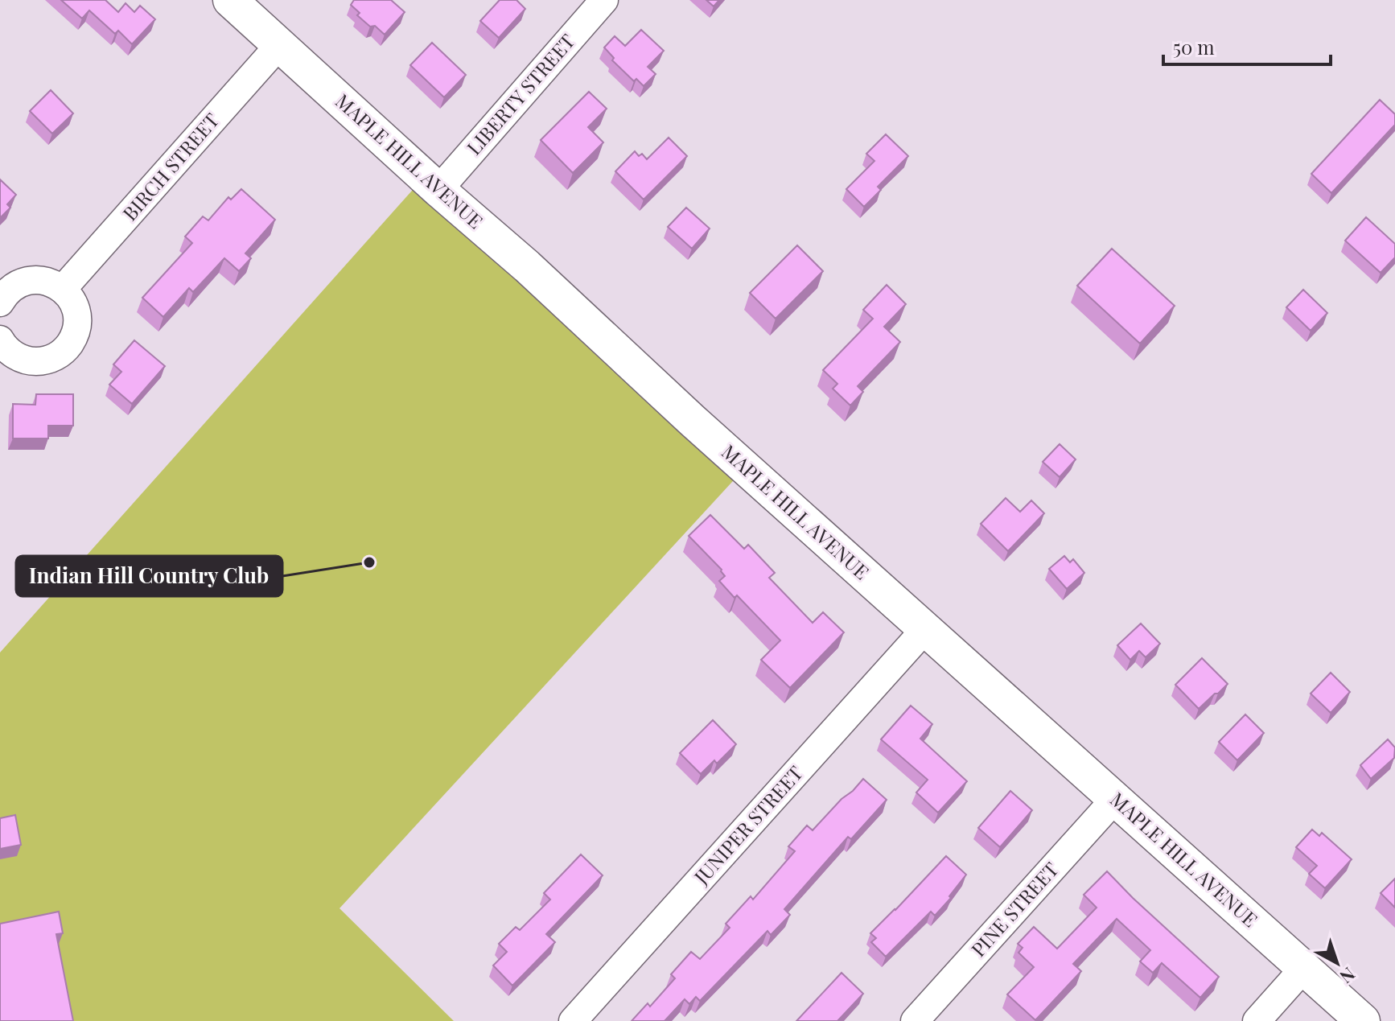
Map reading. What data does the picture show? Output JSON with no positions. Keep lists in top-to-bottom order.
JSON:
{
  "streets": {
    "street": [
      "LIBERTY STREET",
      "MAPLE HILL AVENUE",
      "BIRCH STREET",
      "JUNIPER STREET",
      "PINE STREET"
    ]
  },
  "crossings": [
    ["LIBERTY STREET", "MAPLE HILL AVENUE"],
    ["MAPLE HILL AVENUE", "BIRCH STREET"],
    ["MAPLE HILL AVENUE", "JUNIPER STREET"],
    ["MAPLE HILL AVENUE", "PINE STREET"]
  ],
  "places": ["Indian Hill Country Club"],
  "scale_bar": "50 m",
  "north": "bottom right"
}
